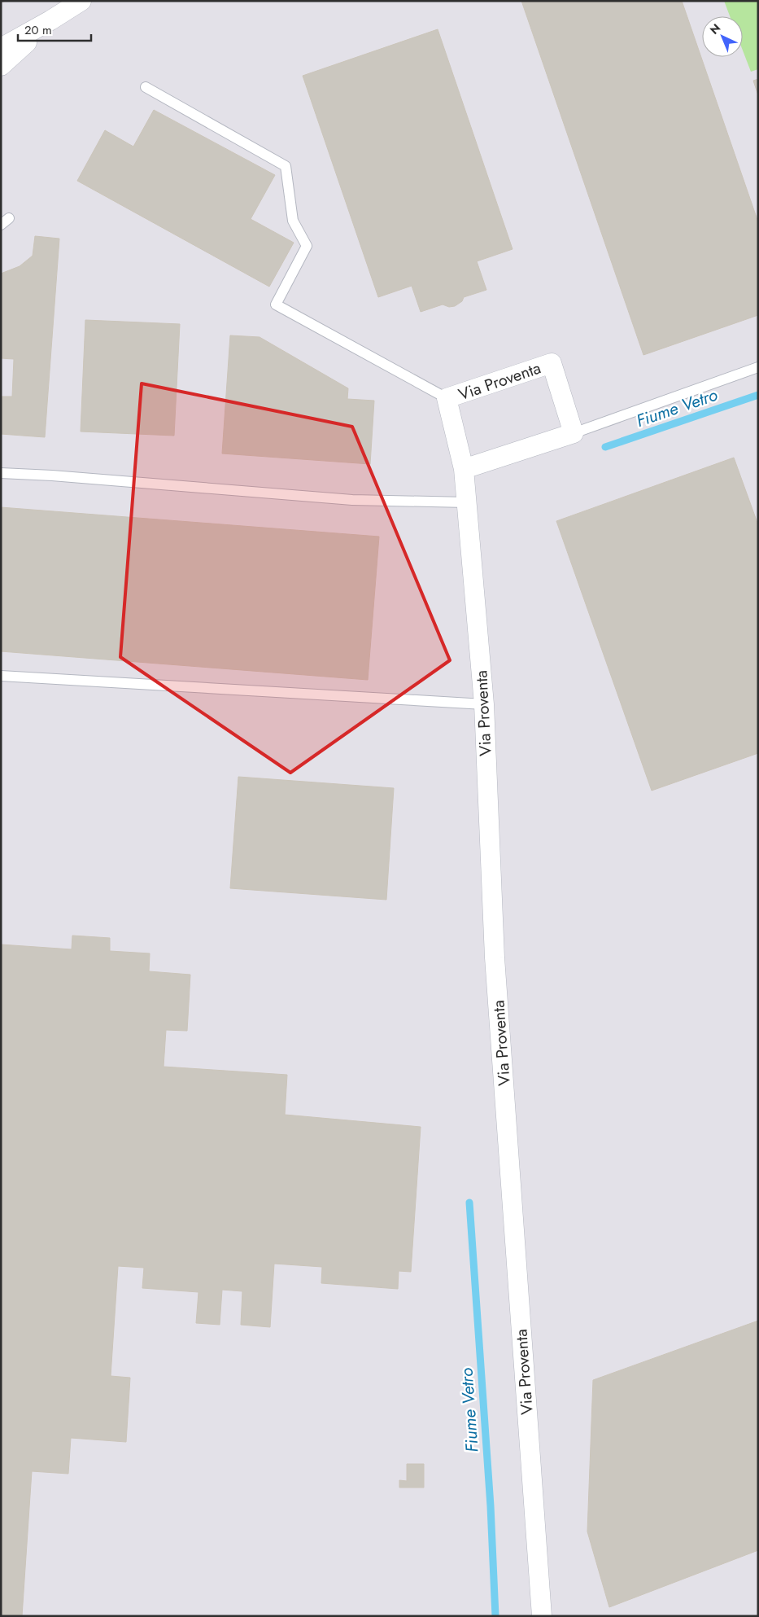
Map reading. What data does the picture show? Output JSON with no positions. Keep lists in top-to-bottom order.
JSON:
{
  "streets": {
    "street": ["Via Proventa"]
  },
  "water": ["Fiume Vetro"],
  "scale_bar": "20 m",
  "north": "top left"
}
